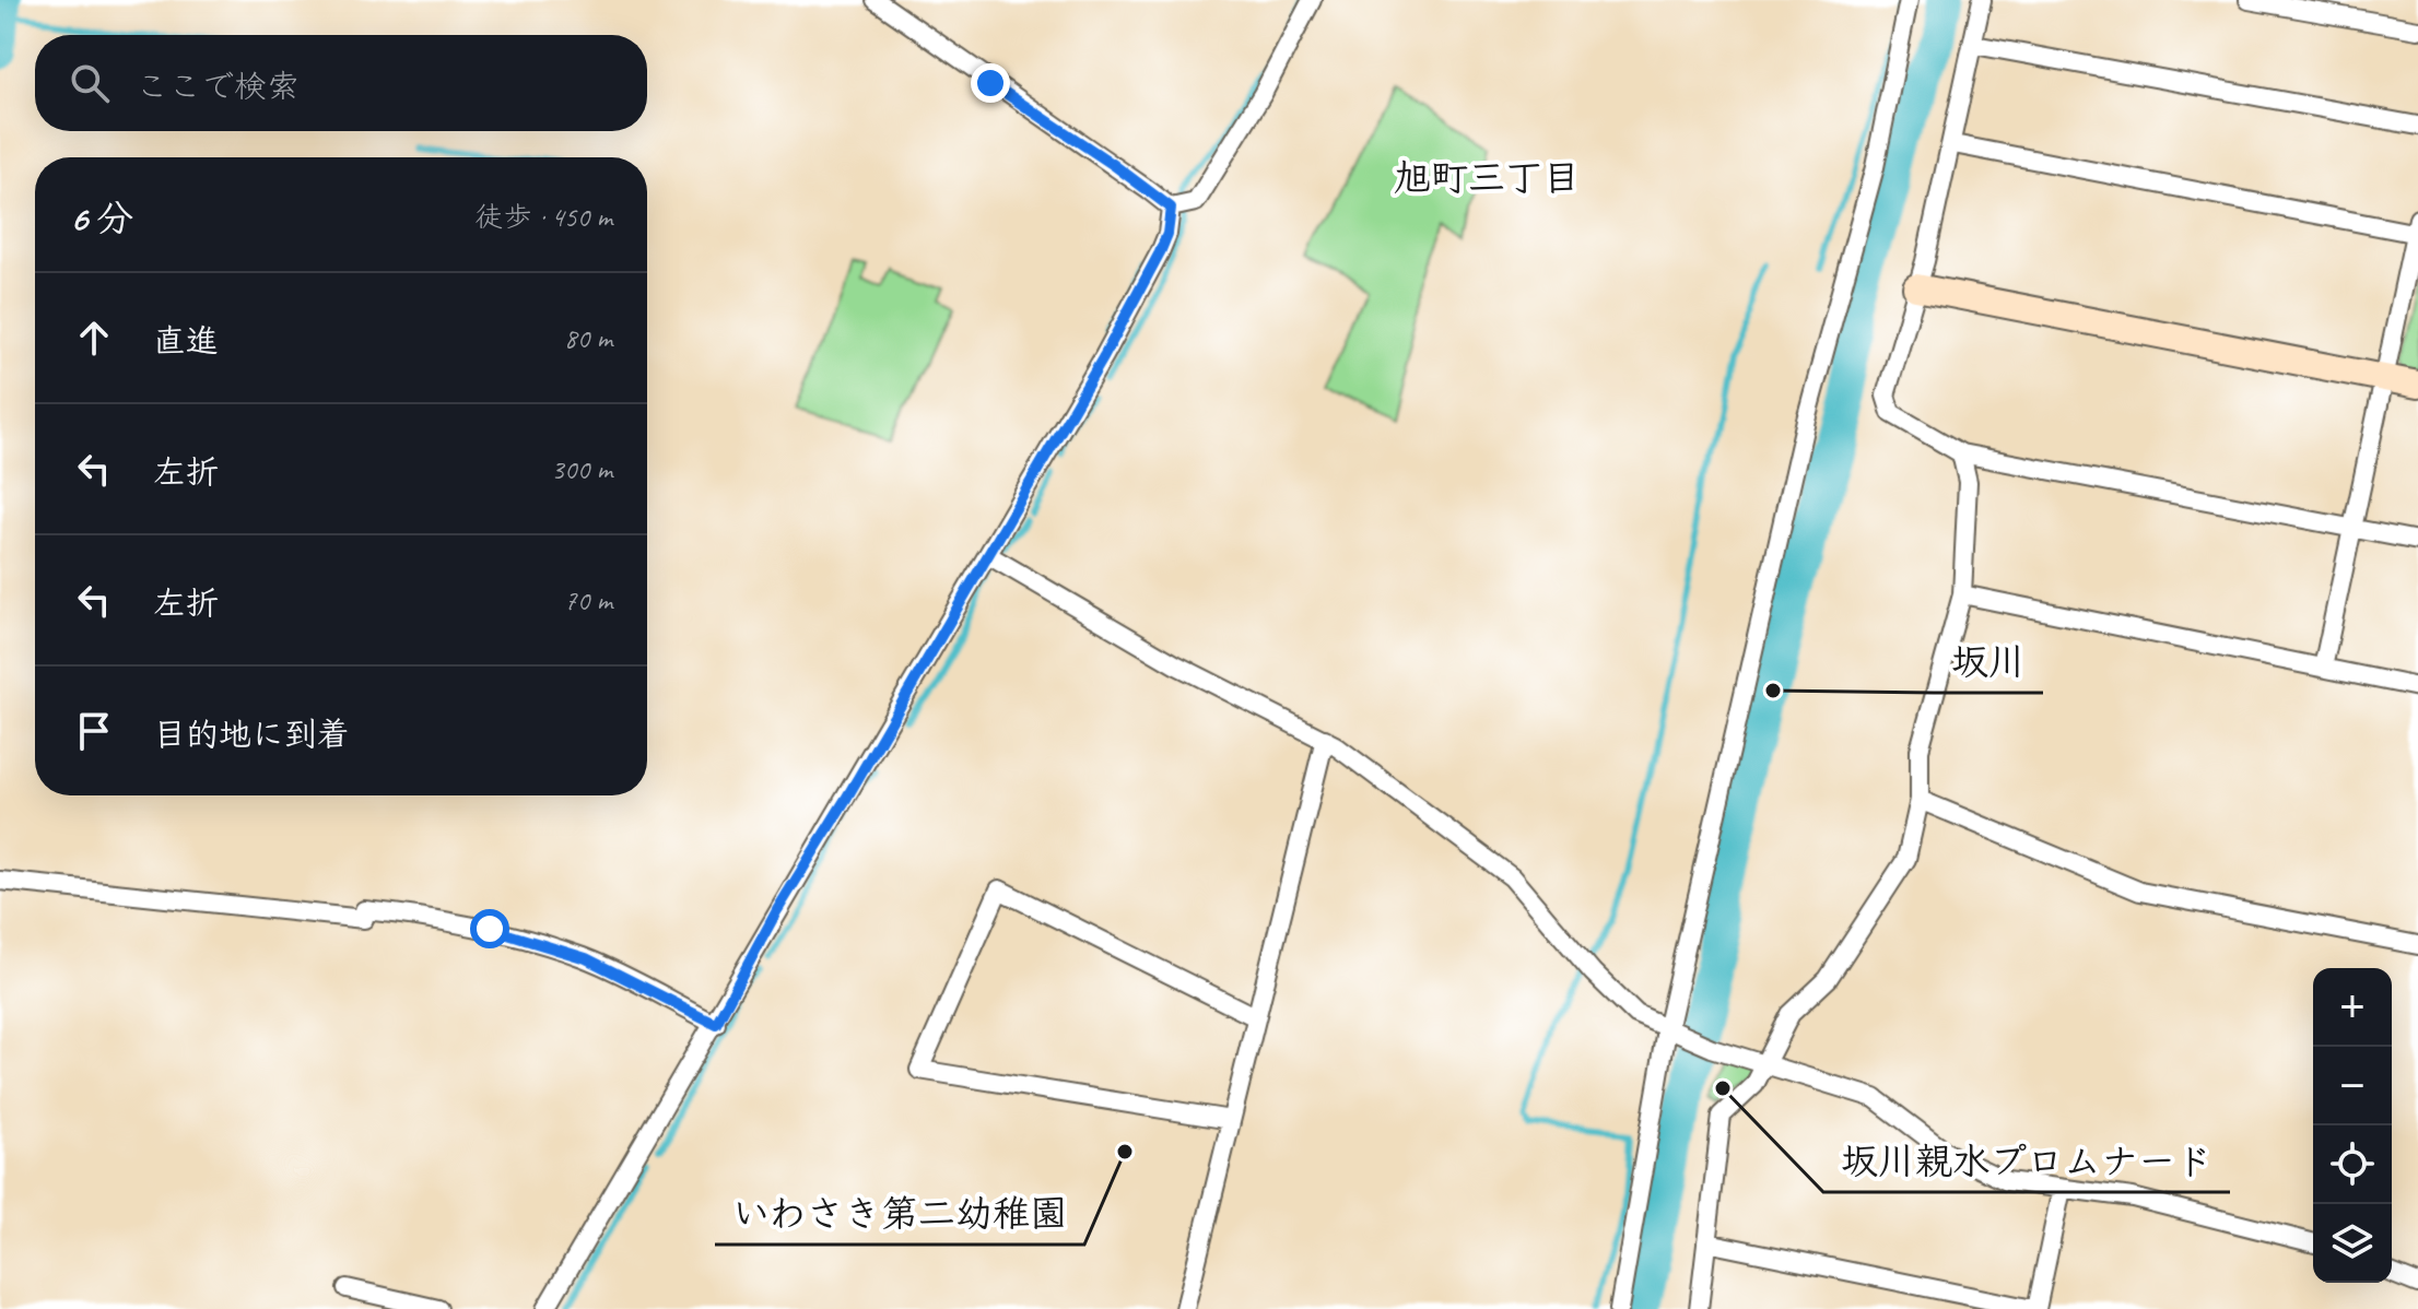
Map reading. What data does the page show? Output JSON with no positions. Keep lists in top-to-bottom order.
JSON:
{
  "districts": ["旭町三丁目"],
  "places": ["坂川", "坂川親水プロムナード", "いわさき第二幼稚園"],
  "page": {
    "search": "ここで検索",
    "heading": ["6 分", "徒歩 · 450 m"],
    "list": [
      ["直進", "80 m"],
      ["左折", "300 m"],
      ["左折", "70 m"],
      "目的地に到着"
    ],
    "map_buttons": ["+", "−"]
  }
}
